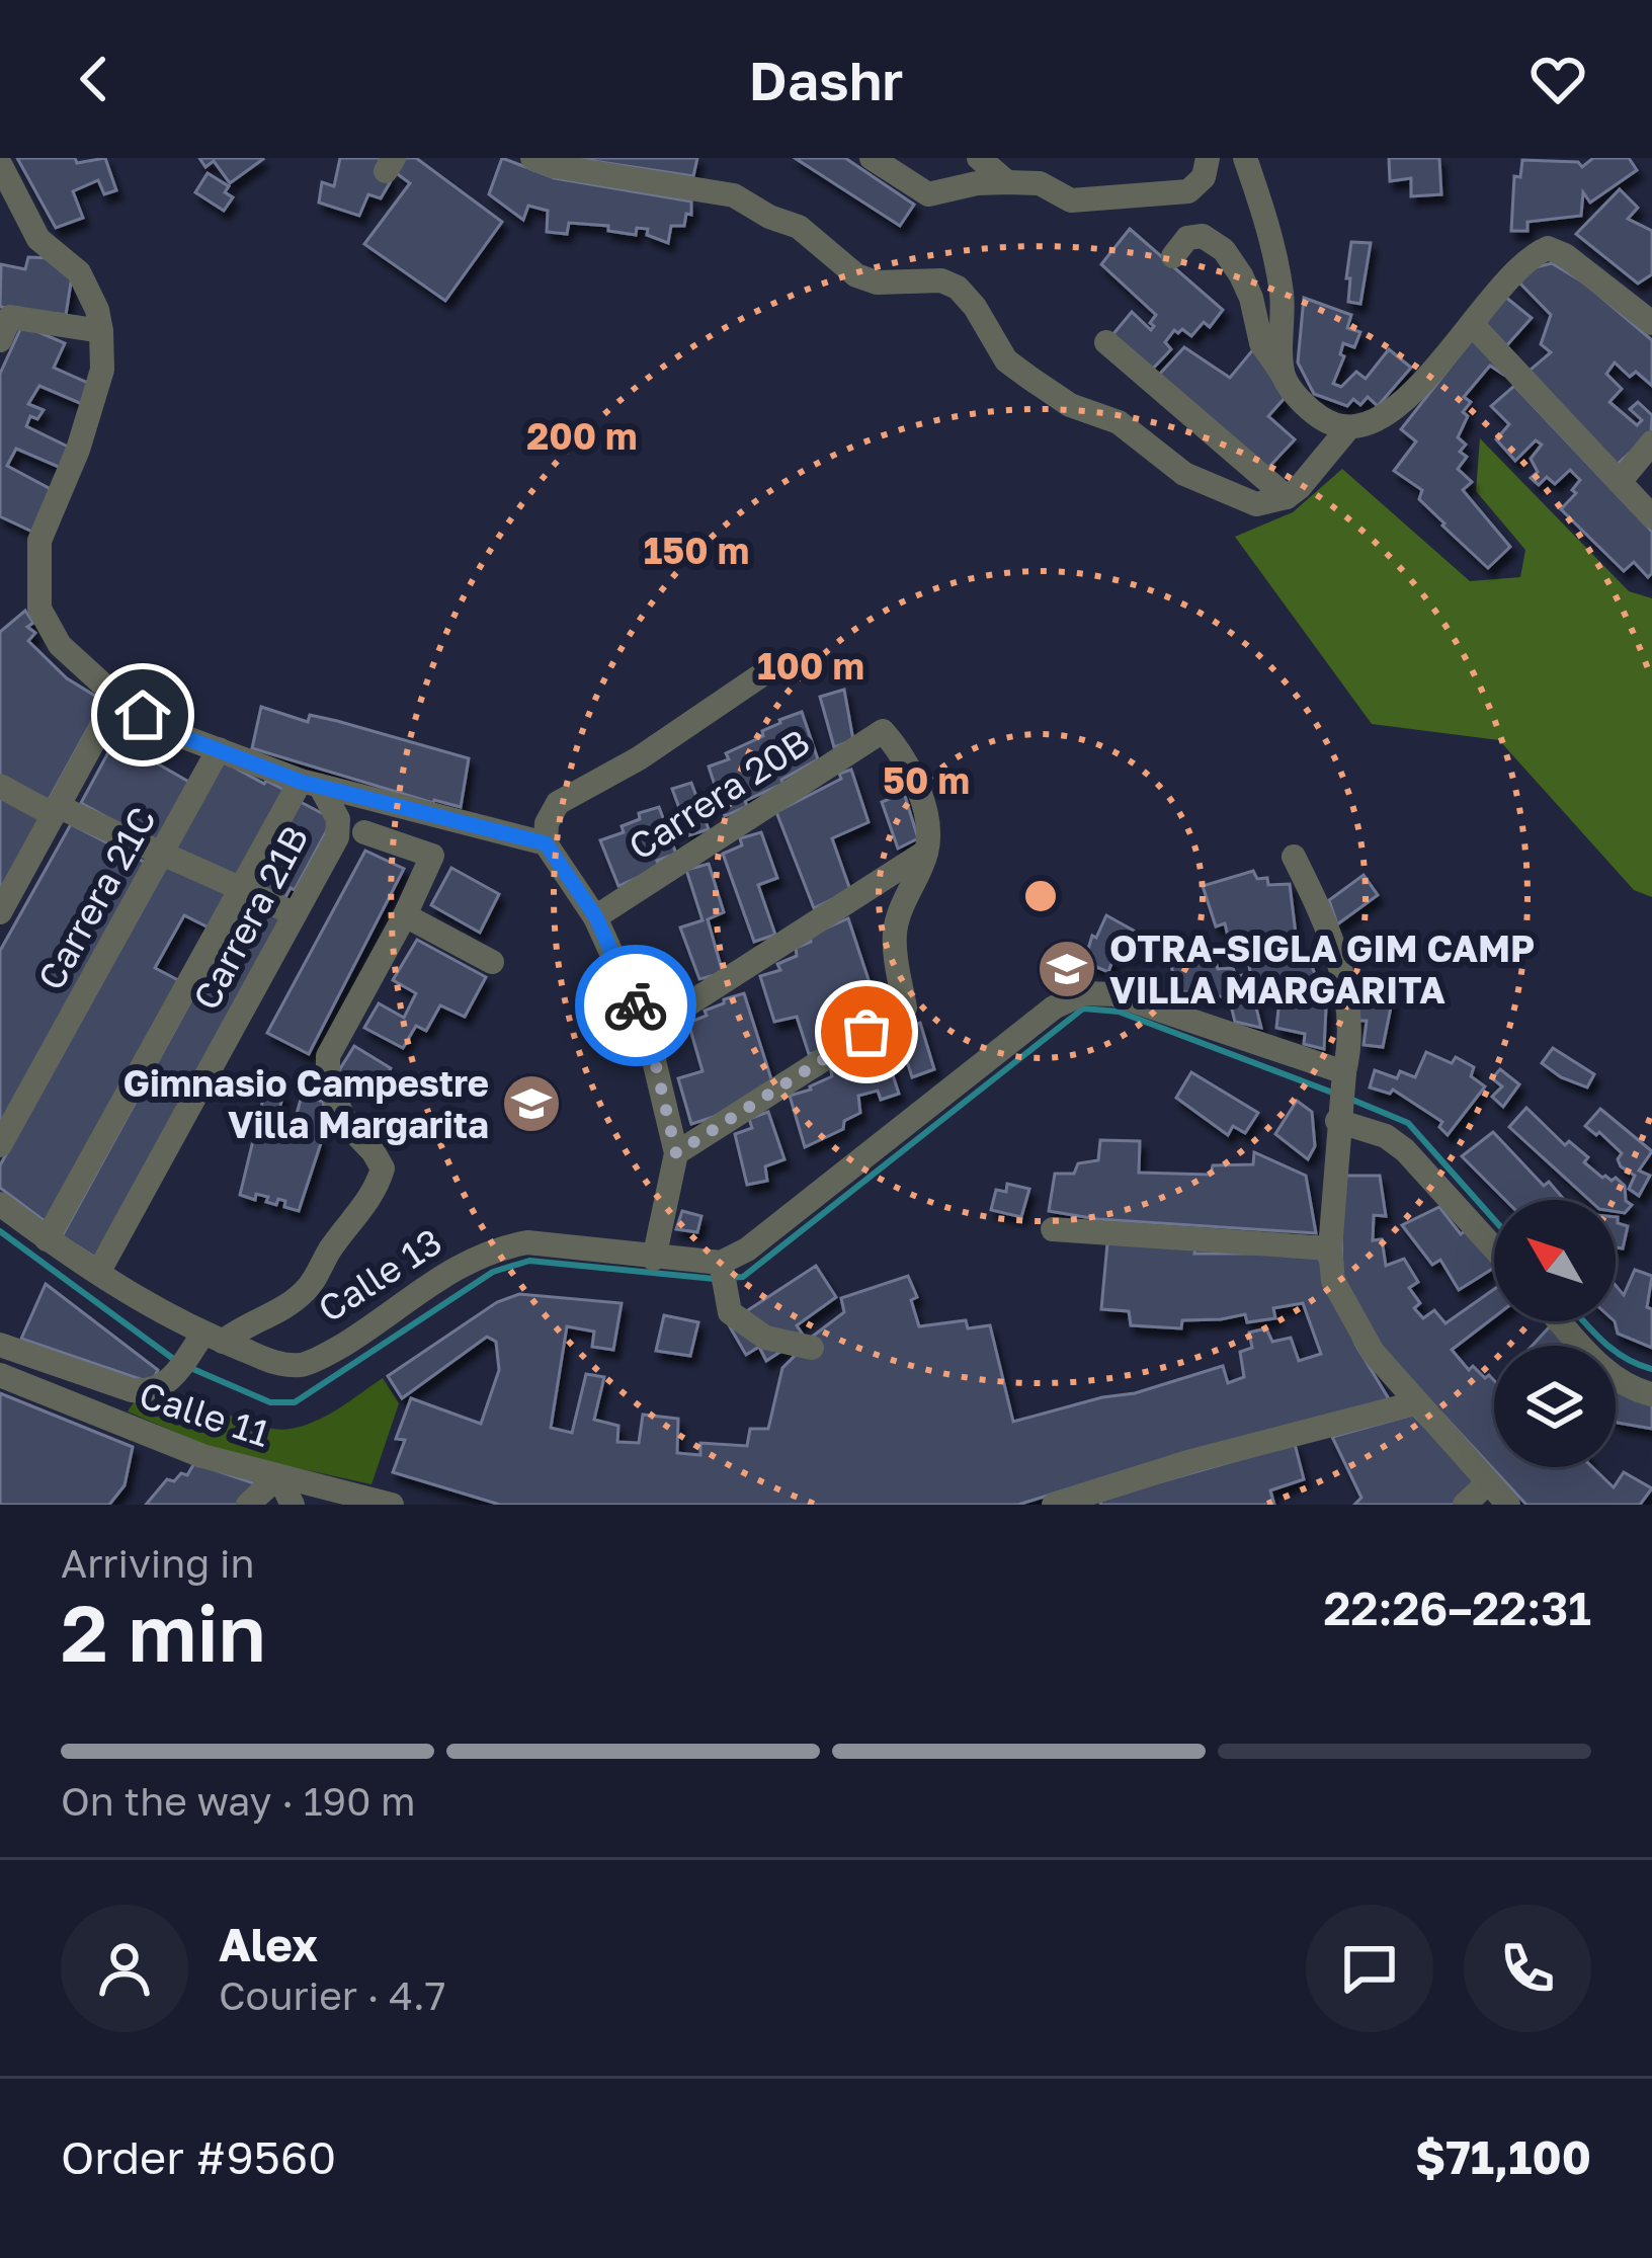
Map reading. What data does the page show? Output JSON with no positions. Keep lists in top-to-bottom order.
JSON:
{
  "streets": {
    "street": [
      "Carrera 20B",
      "Carrera 21C",
      "Carrera 21B",
      "Calle 13",
      "Calle 11"
    ]
  },
  "crossings": [
    ["Carrera 21B", "Calle 13"]
  ],
  "places": {
    "school or university": ["OTRA-SIGLA GIM CAMP VILLA MARGARITA", "Gimnasio Campestre Villa Margarita"]
  },
  "north": "top left",
  "page": {
    "header": "Dashr",
    "heading": ["2 min", "Arriving in", "22:26–22:31"],
    "panel": [
      "Alex",
      "Courier · 4.7",
      "Order #9560",
      "$71,100"
    ],
    "bar": "On the way · 190 m"
  },
  "rings": [
    "200 m",
    "150 m",
    "100 m",
    "50 m"
  ]
}
